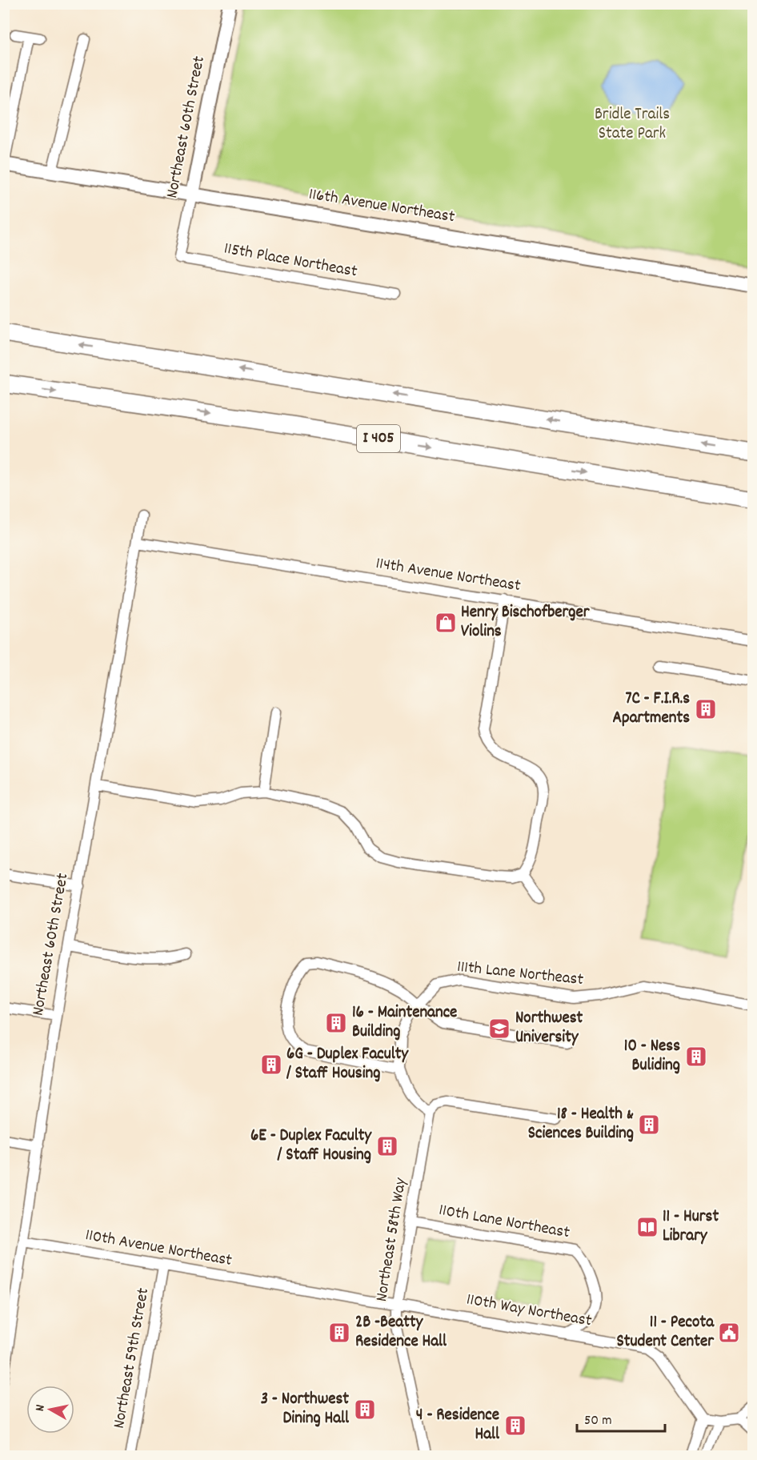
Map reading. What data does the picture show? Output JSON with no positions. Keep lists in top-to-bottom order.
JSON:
{
  "streets": {
    "highway": ["I 405"],
    "street": [
      "Northeast 60th Street",
      "116th Avenue Northeast",
      "115th Place Northeast",
      "114th Avenue Northeast",
      "111th Lane Northeast",
      "110th Lane Northeast",
      "Northeast 58th Way",
      "110th Avenue Northeast",
      "110th Way Northeast",
      "Northeast 59th Street"
    ]
  },
  "crossings": [
    ["Northeast 60th Street", "116th Avenue Northeast"],
    ["Northeast 60th Street", "115th Place Northeast"],
    ["Northeast 60th Street", "114th Avenue Northeast"],
    ["Northeast 60th Street", "110th Avenue Northeast"],
    ["110th Lane Northeast", "Northeast 58th Way"],
    ["110th Lane Northeast", "110th Way Northeast"],
    ["Northeast 58th Way", "110th Way Northeast"],
    ["110th Avenue Northeast", "110th Way Northeast"],
    ["110th Avenue Northeast", "Northeast 59th Street"]
  ],
  "parks": ["Bridle Trails State Park"],
  "places": {
    "shop": ["Henry Bischofberger Violins"],
    "building": [
      "7C - F.I.R.s Apartments",
      "16 - Maintenance Building",
      "10 - Ness Buliding",
      "6G - Duplex Faculty / Staff Housing",
      "18 - Health & Sciences Building",
      "6E - Duplex Faculty / Staff Housing",
      "2B -Beatty Residence Hall",
      "3 - Northwest Dining Hall",
      "4 - Residence Hall"
    ],
    "school or university": ["Northwest University"],
    "library": ["11 - Hurst Library"],
    "public building": ["11 - Pecota Student Center"]
  },
  "scale_bar": "50 m",
  "north": "left"
}
